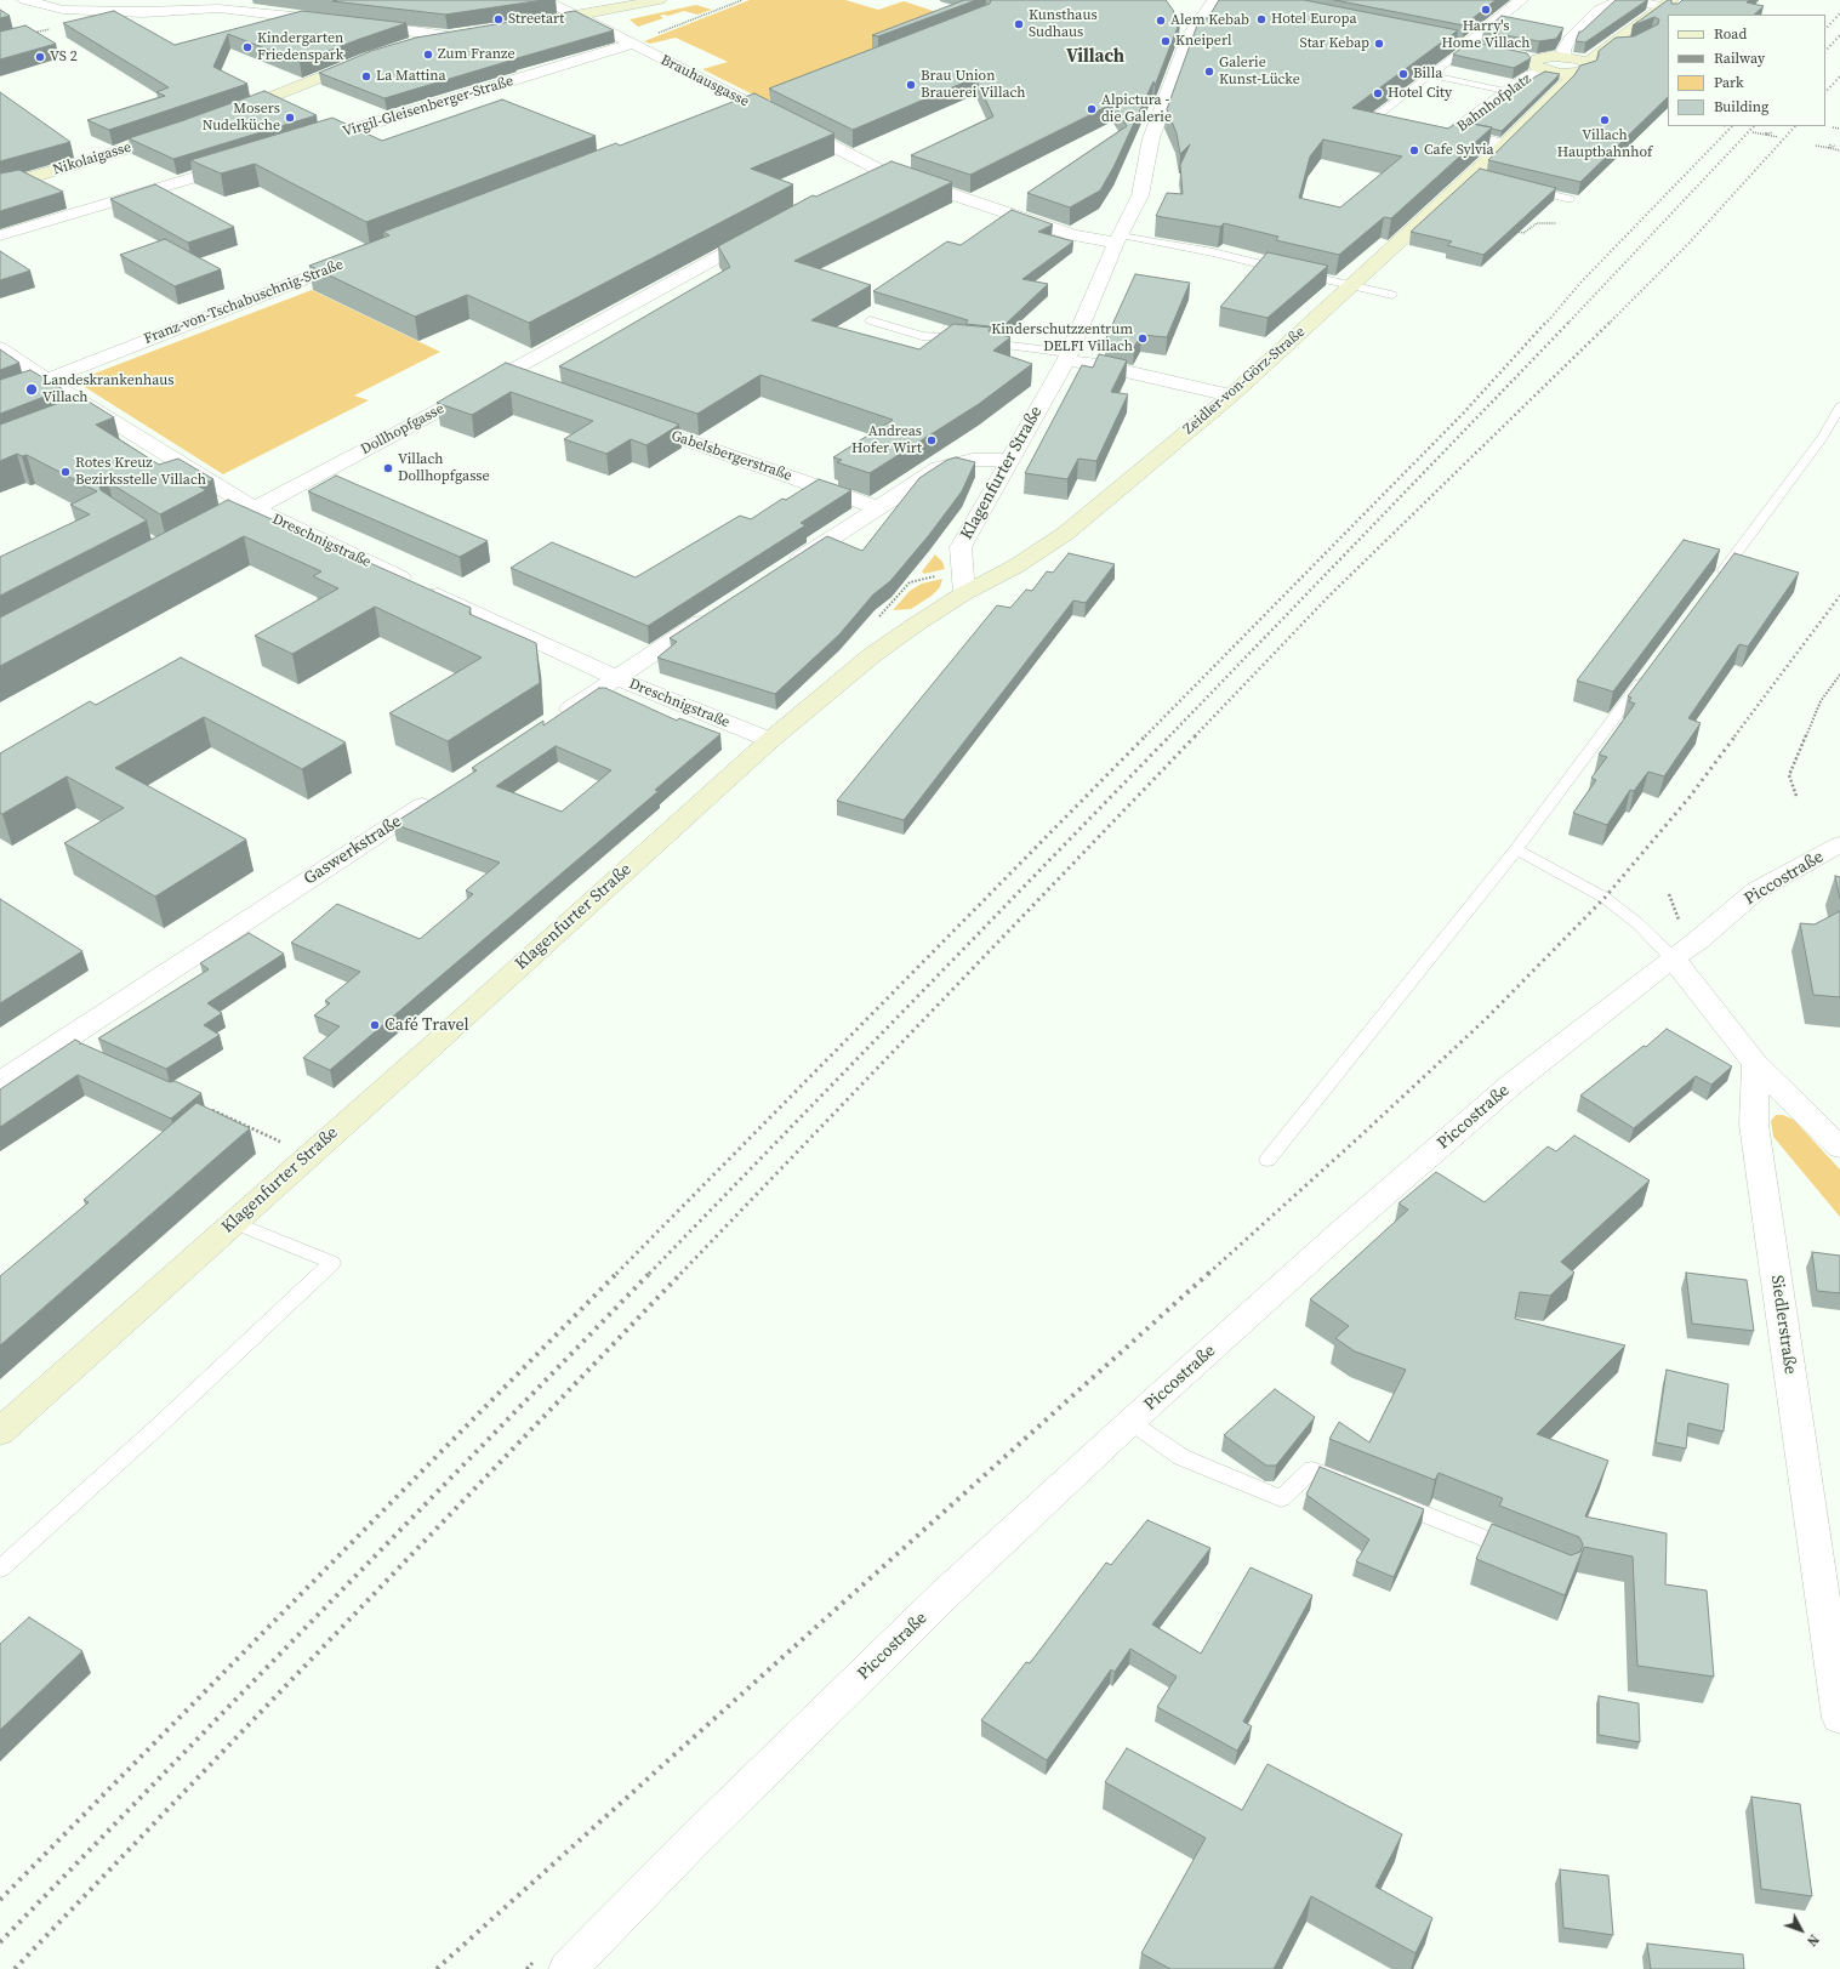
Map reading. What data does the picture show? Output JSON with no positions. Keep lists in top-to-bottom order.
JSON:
{
  "streets": {
    "street": [
      "Brauhausgasse",
      "Bahnhofplatz",
      "Virgil-Gleisenberger-Straße",
      "Nikolaigasse",
      "Franz-von-Tschabuschnig-Straße",
      "Zeidler-von-Görz-Straße",
      "Dollhopfgasse",
      "Gabelsbergerstraße",
      "Klagenfurter Straße",
      "Dreschnigstraße",
      "Gaswerkstraße",
      "Piccostraße",
      "Siedlerstraße"
    ]
  },
  "crossings": [
    ["Brauhausgasse", "Virgil-Gleisenberger-Straße"],
    ["Brauhausgasse", "Klagenfurter Straße"],
    ["Bahnhofplatz", "Zeidler-von-Görz-Straße"],
    ["Franz-von-Tschabuschnig-Straße", "Dreschnigstraße"],
    ["Zeidler-von-Görz-Straße", "Klagenfurter Straße"],
    ["Dollhopfgasse", "Dreschnigstraße"],
    ["Klagenfurter Straße", "Dreschnigstraße"]
  ],
  "districts": ["Villach"],
  "places": [
    "Harry's Home Villach",
    "Streetart",
    "Hotel Europa",
    "Alem Kebab",
    "Kunsthaus Sudhaus",
    "Kneiperl",
    "Star Kebap",
    "Kindergarten Friedenspark",
    "Zum Franze",
    "VS 2",
    "Galerie Kunst-Lücke",
    "Billa",
    "La Mattina",
    "Brau Union Brauerei Villach",
    "Hotel City",
    "Alpictura - die Galerie",
    "Mosers Nudelküche",
    "Villach Hauptbahnhof",
    "Cafe Sylvia",
    "Kinderschutzzentrum DELFI Villach",
    "Landeskrankenhaus Villach",
    "Andreas Hofer Wirt",
    "Villach Dollhopfgasse",
    "Rotes Kreuz Bezirksstelle Villach",
    "Café Travel"
  ],
  "legend": [
    "Road",
    "Railway",
    "Park",
    "Building"
  ],
  "north": "bottom right"
}
